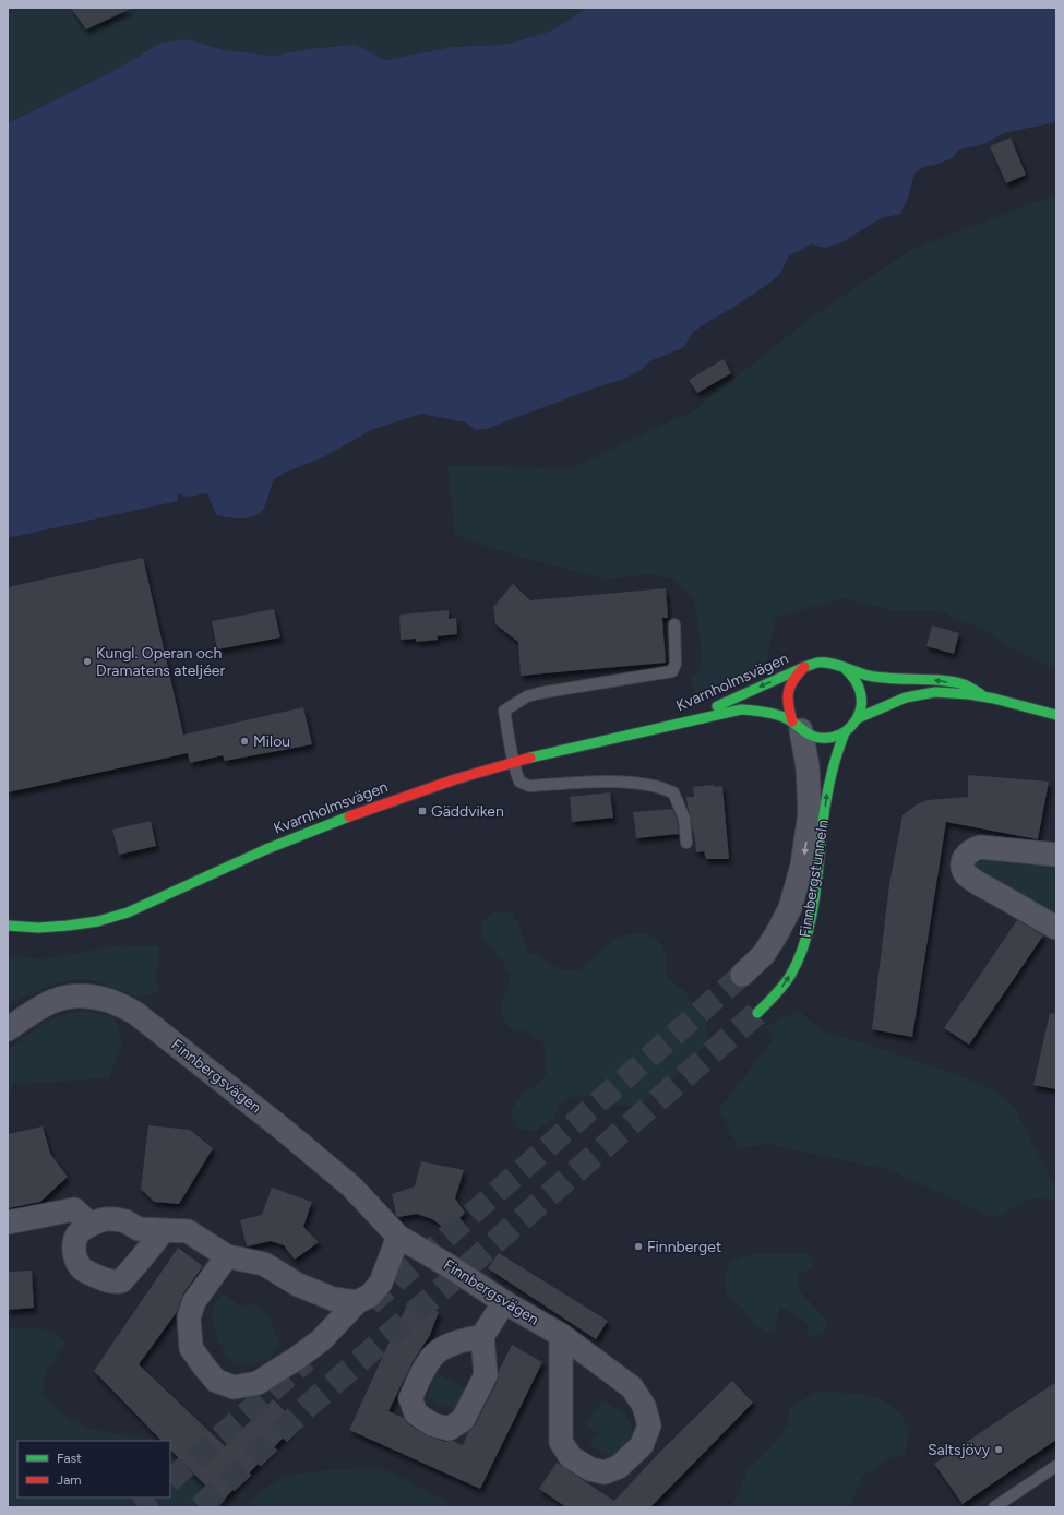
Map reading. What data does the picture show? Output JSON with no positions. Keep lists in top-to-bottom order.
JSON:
{
  "streets": {
    "street": ["Kvarnholmsvägen", "Finnbergstunneln", "Finnbergsvägen"]
  },
  "crossings": [
    ["Kvarnholmsvägen", "Finnbergstunneln"]
  ],
  "places": {
    "other": [
      "Kungl. Operan och Dramatens ateljéer",
      "Milou",
      "Finnberget",
      "Saltsjövy"
    ],
    "transit": ["Gäddviken"]
  },
  "legend": ["Fast", "Jam"]
}
